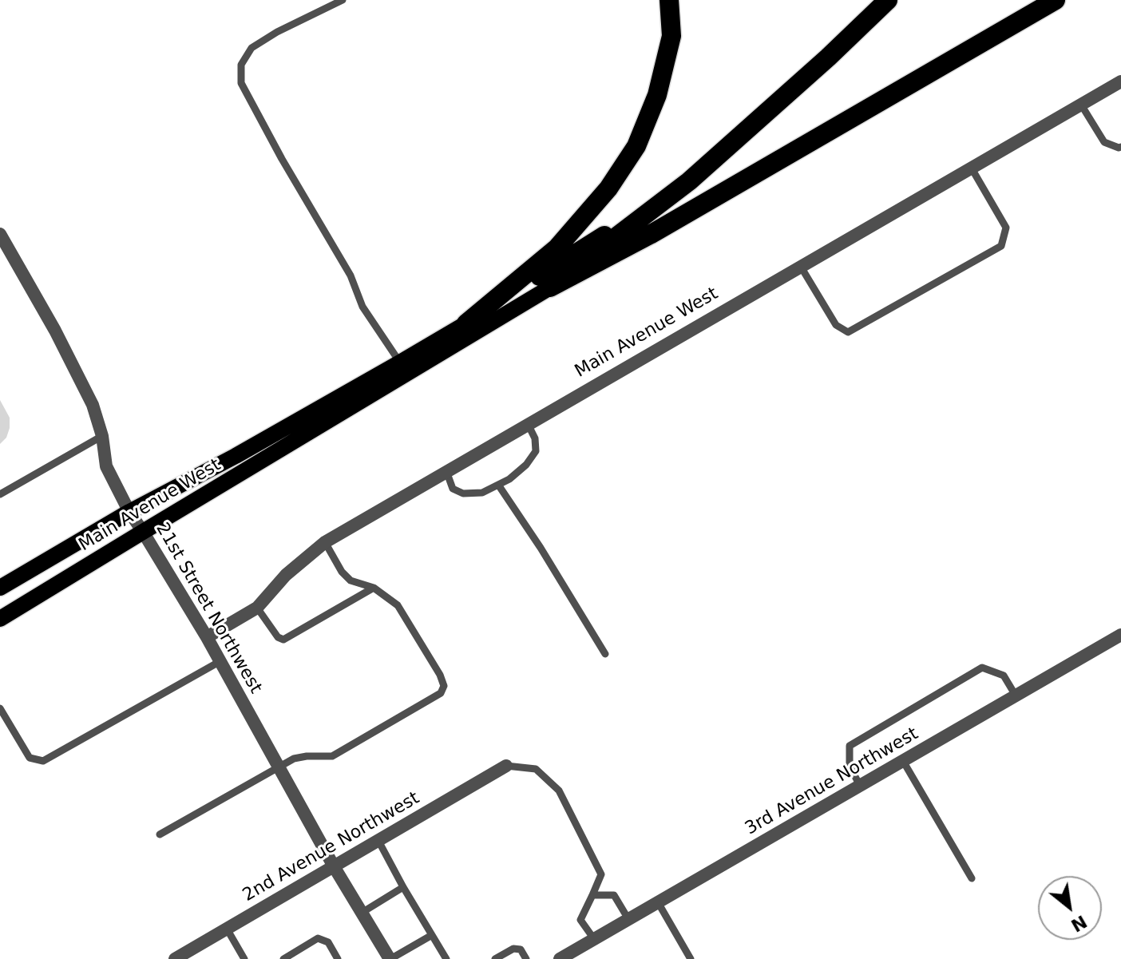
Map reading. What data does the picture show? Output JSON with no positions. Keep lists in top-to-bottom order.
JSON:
{
  "streets": {
    "main road": ["Main Avenue West"],
    "street": ["21st Street Northwest", "3rd Avenue Northwest", "2nd Avenue Northwest"]
  },
  "crossings": [
    ["Main Avenue West", "21st Street Northwest"],
    ["21st Street Northwest", "2nd Avenue Northwest"]
  ],
  "north": "bottom right"
}
